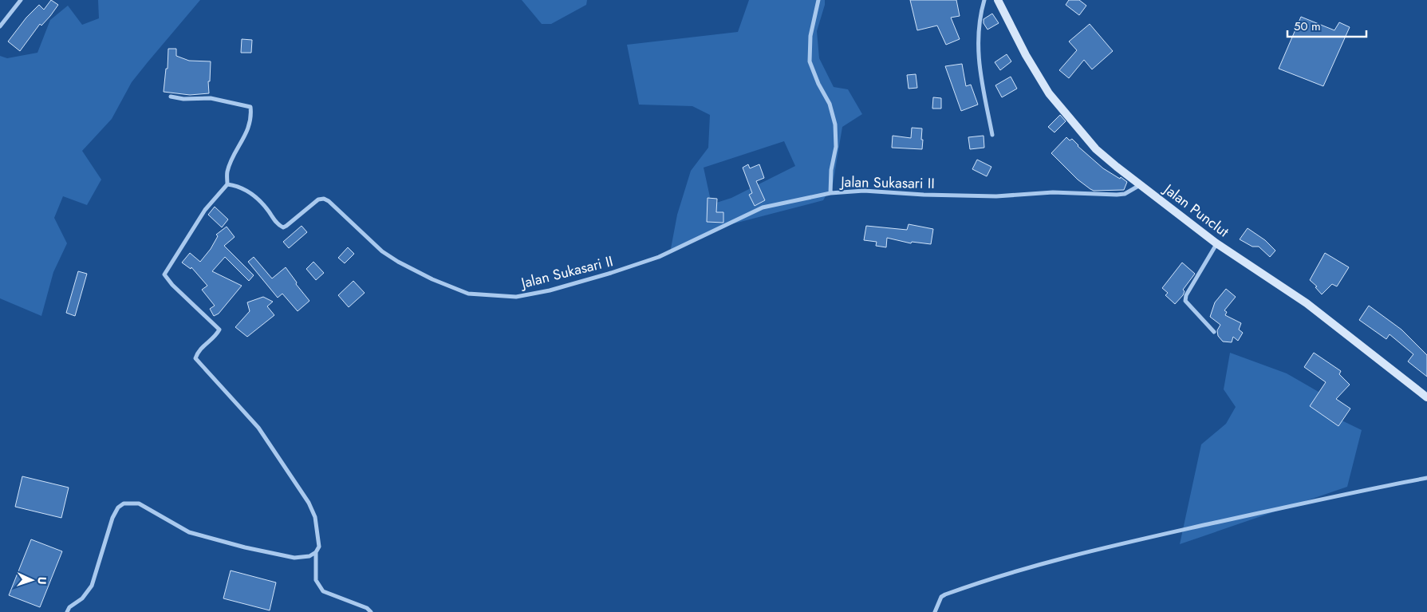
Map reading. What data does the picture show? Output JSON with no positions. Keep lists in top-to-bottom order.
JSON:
{
  "streets": {
    "main road": ["Jalan Punclut"],
    "street": ["Jalan Sukasari II"]
  },
  "crossings": [
    ["Jalan Sukasari II", "Jalan Punclut"]
  ],
  "scale_bar": "50 m",
  "north": "right"
}
